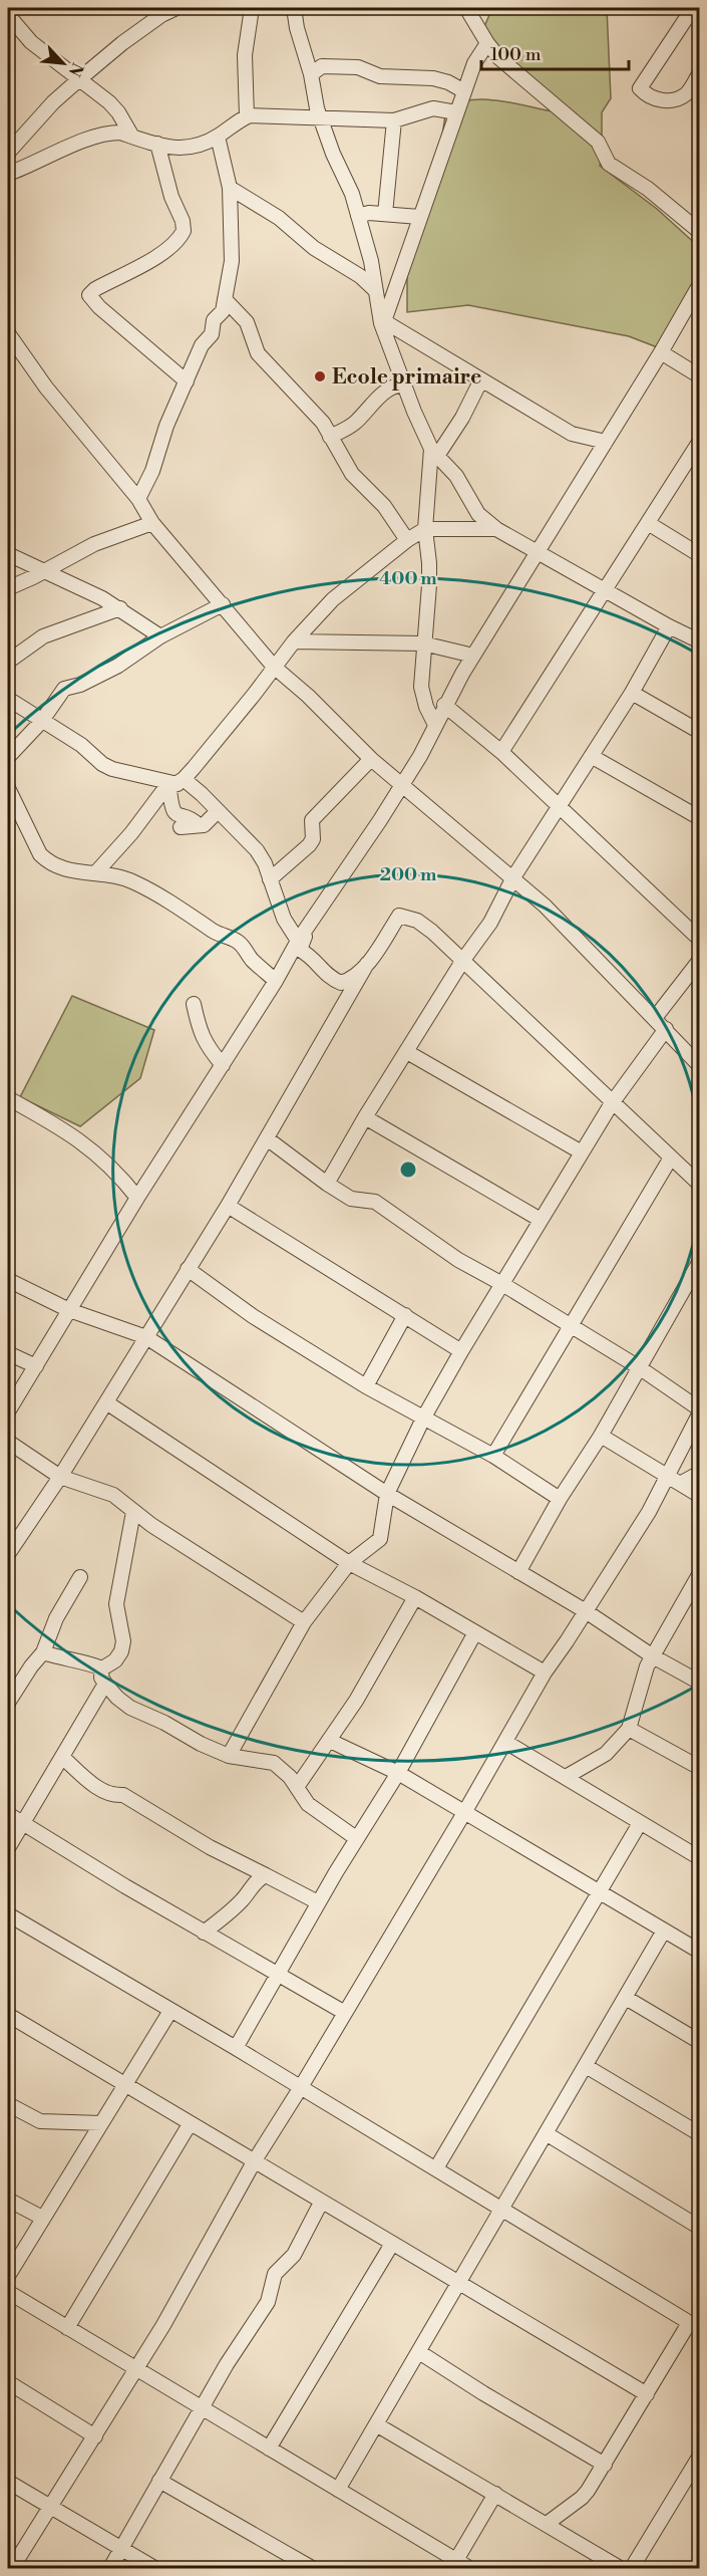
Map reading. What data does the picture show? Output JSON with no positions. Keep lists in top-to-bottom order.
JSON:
{
  "places": ["Ecole primaire"],
  "scale_bar": "100 m",
  "north": "bottom right",
  "rings": ["400 m", "200 m"]
}
